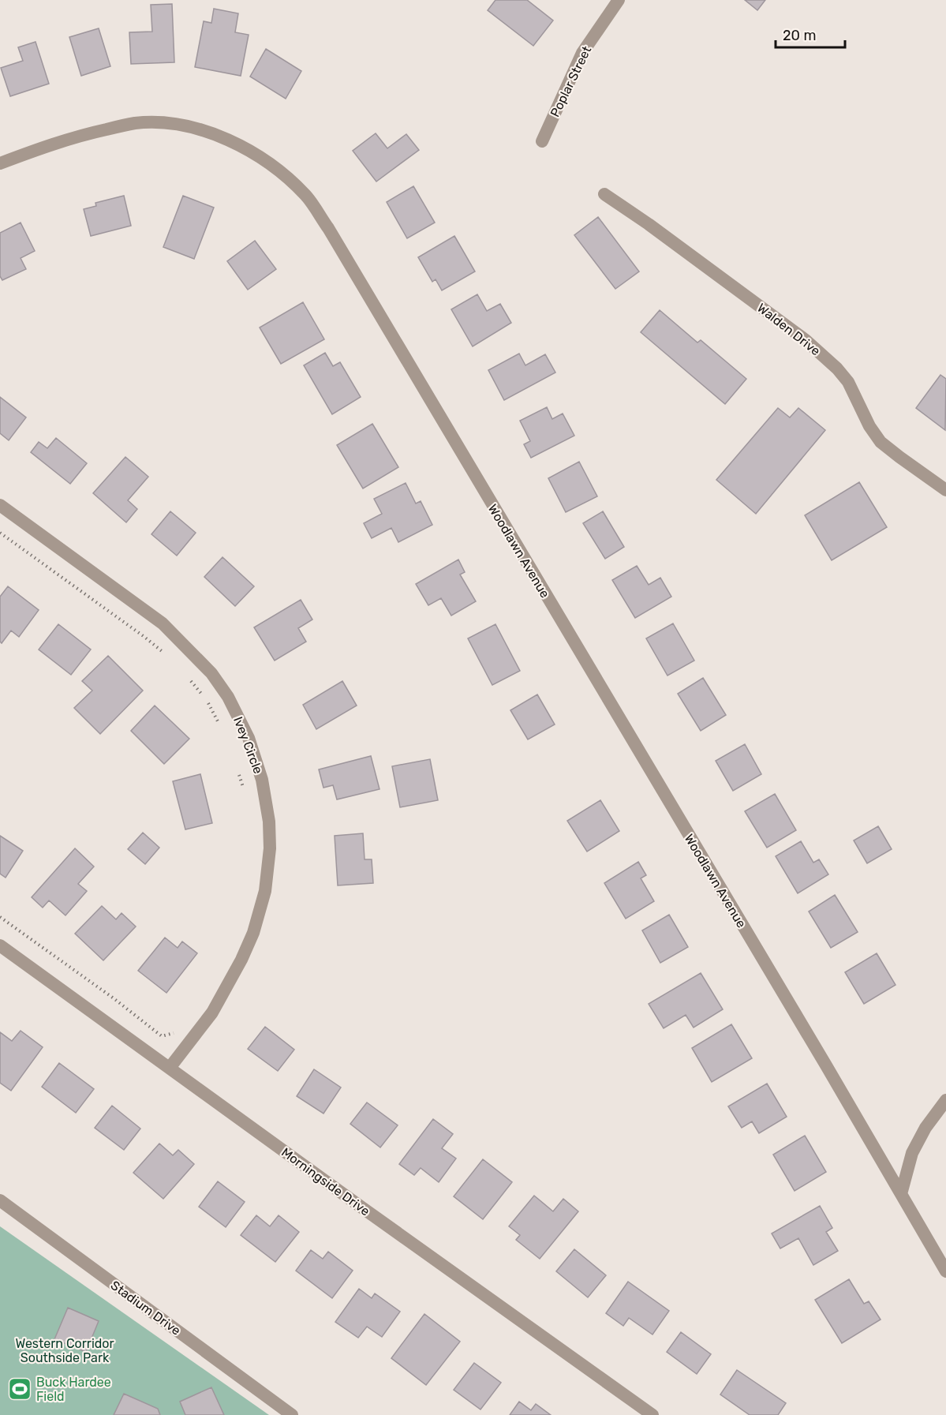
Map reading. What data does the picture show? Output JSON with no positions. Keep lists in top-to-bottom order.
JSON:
{
  "streets": {
    "street": [
      "Poplar Street",
      "Walden Drive",
      "Woodlawn Avenue",
      "Ivey Circle",
      "Morningside Drive",
      "Stadium Drive"
    ]
  },
  "crossings": [
    ["Ivey Circle", "Morningside Drive"]
  ],
  "parks": ["Western Corridor Southside Park"],
  "places": {
    "sports": ["Buck Hardee Field"]
  },
  "scale_bar": "20 m"
}
